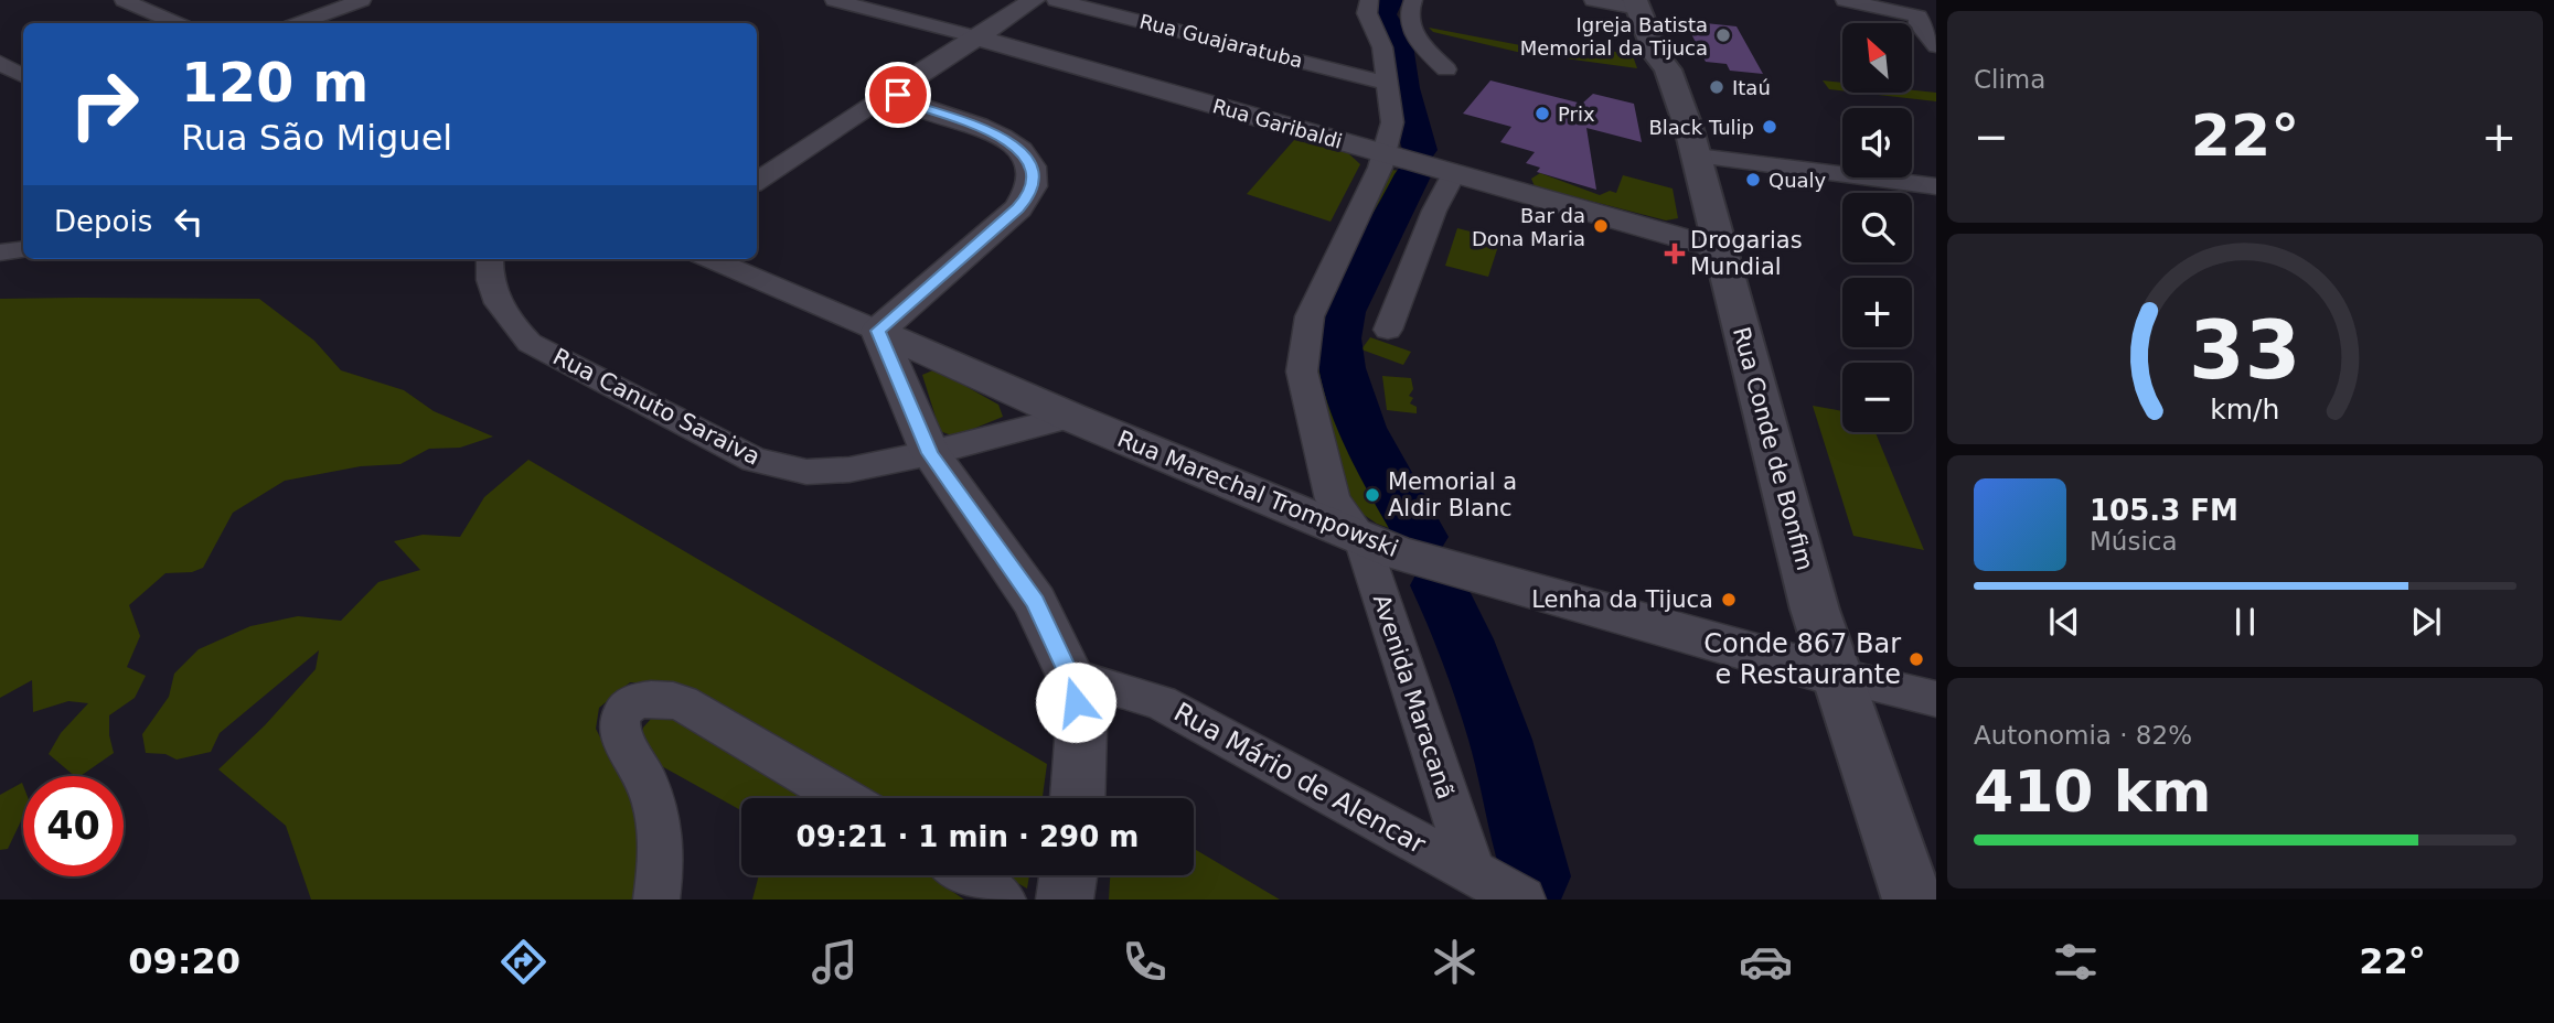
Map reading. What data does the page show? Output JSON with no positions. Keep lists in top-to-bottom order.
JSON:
{
  "streets": {
    "main road": ["Rua Conde de Bonfim"],
    "street": [
      "Rua Guajaratuba",
      "Rua Garibaldi",
      "Rua Canuto Saraiva",
      "Rua Marechal Trompowski",
      "Avenida Maracanã",
      "Rua Mário de Alencar"
    ]
  },
  "crossings": [
    ["Rua Guajaratuba", "Avenida Maracanã"],
    ["Rua Garibaldi", "Rua Conde de Bonfim"],
    ["Rua Garibaldi", "Avenida Maracanã"],
    ["Rua Canuto Saraiva", "Rua Marechal Trompowski"],
    ["Rua Conde de Bonfim", "Rua Marechal Trompowski"],
    ["Rua Marechal Trompowski", "Avenida Maracanã"],
    ["Avenida Maracanã", "Rua Mário de Alencar"]
  ],
  "places": {
    "other": [
      "Igreja Batista Memorial da Tijuca",
      "Itaú",
      "Prix",
      "Black Tulip",
      "Qualy",
      "Bar da Dona Maria",
      "Memorial a Aldir Blanc",
      "Lenha da Tijuca",
      "Conde 867 Bar e Restaurante"
    ],
    "health": ["Drogarias Mundial"]
  },
  "north": "top left",
  "page": {
    "tile": [
      "Clima",
      ["Autonomia · 82%", "410 km"]
    ],
    "map_buttons": ["+", "−"],
    "turn": ["120 m", "Rua São Miguel"],
    "heat": ["−", "22°", "+"],
    "then": "Depois",
    "song": ["105.3 FM", "Música"],
    "limit": "40",
    "trip": "09:21 · 1 min · 290 m",
    "tabs": ["09:20", "22°"],
    "gauge": ["33", "km/h"]
  }
}
